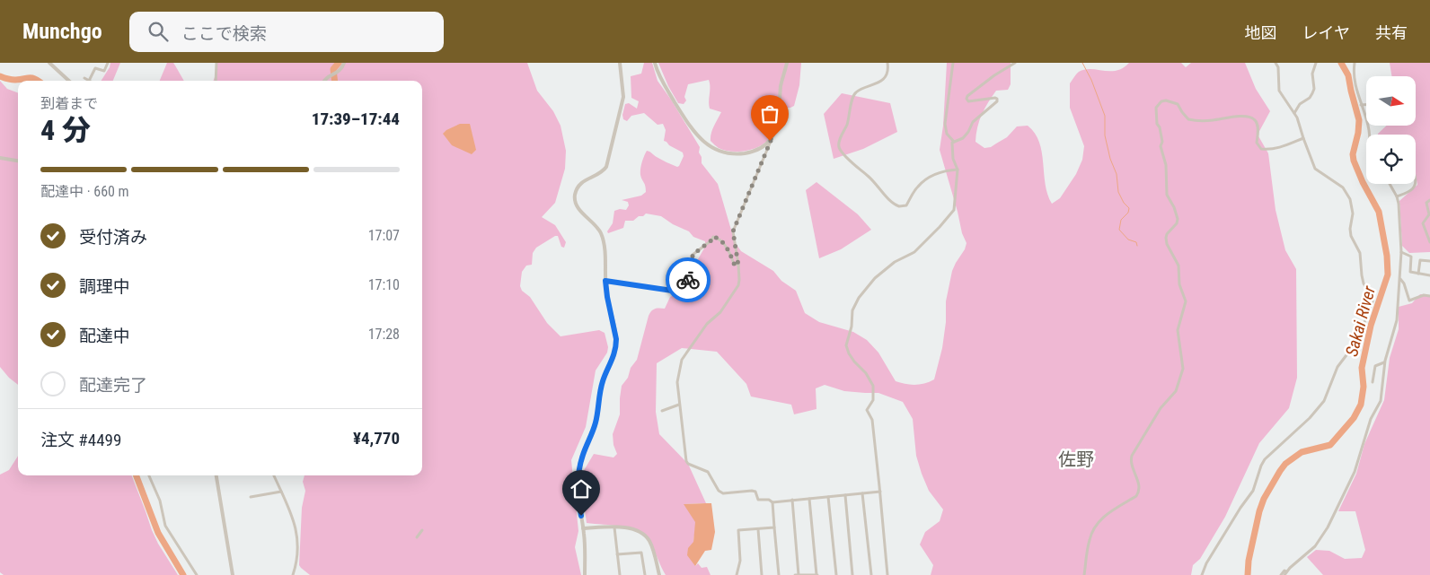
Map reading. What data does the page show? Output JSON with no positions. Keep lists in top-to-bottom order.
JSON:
{
  "districts": ["佐野"],
  "water": ["Sakai River"],
  "north": "right",
  "page": {
    "header": "Munchgo",
    "search": "ここで検索",
    "nav": ["地図", "レイヤ", "共有"],
    "heading": ["4 分", "到着まで", "17:39–17:44"],
    "panel": ["注文 #4499", "¥4,770"],
    "bar": "配達中 · 660 m",
    "list": [
      ["受付済み", "17:07"],
      ["調理中", "17:10"],
      ["配達中", "17:28"],
      "配達完了"
    ]
  }
}
